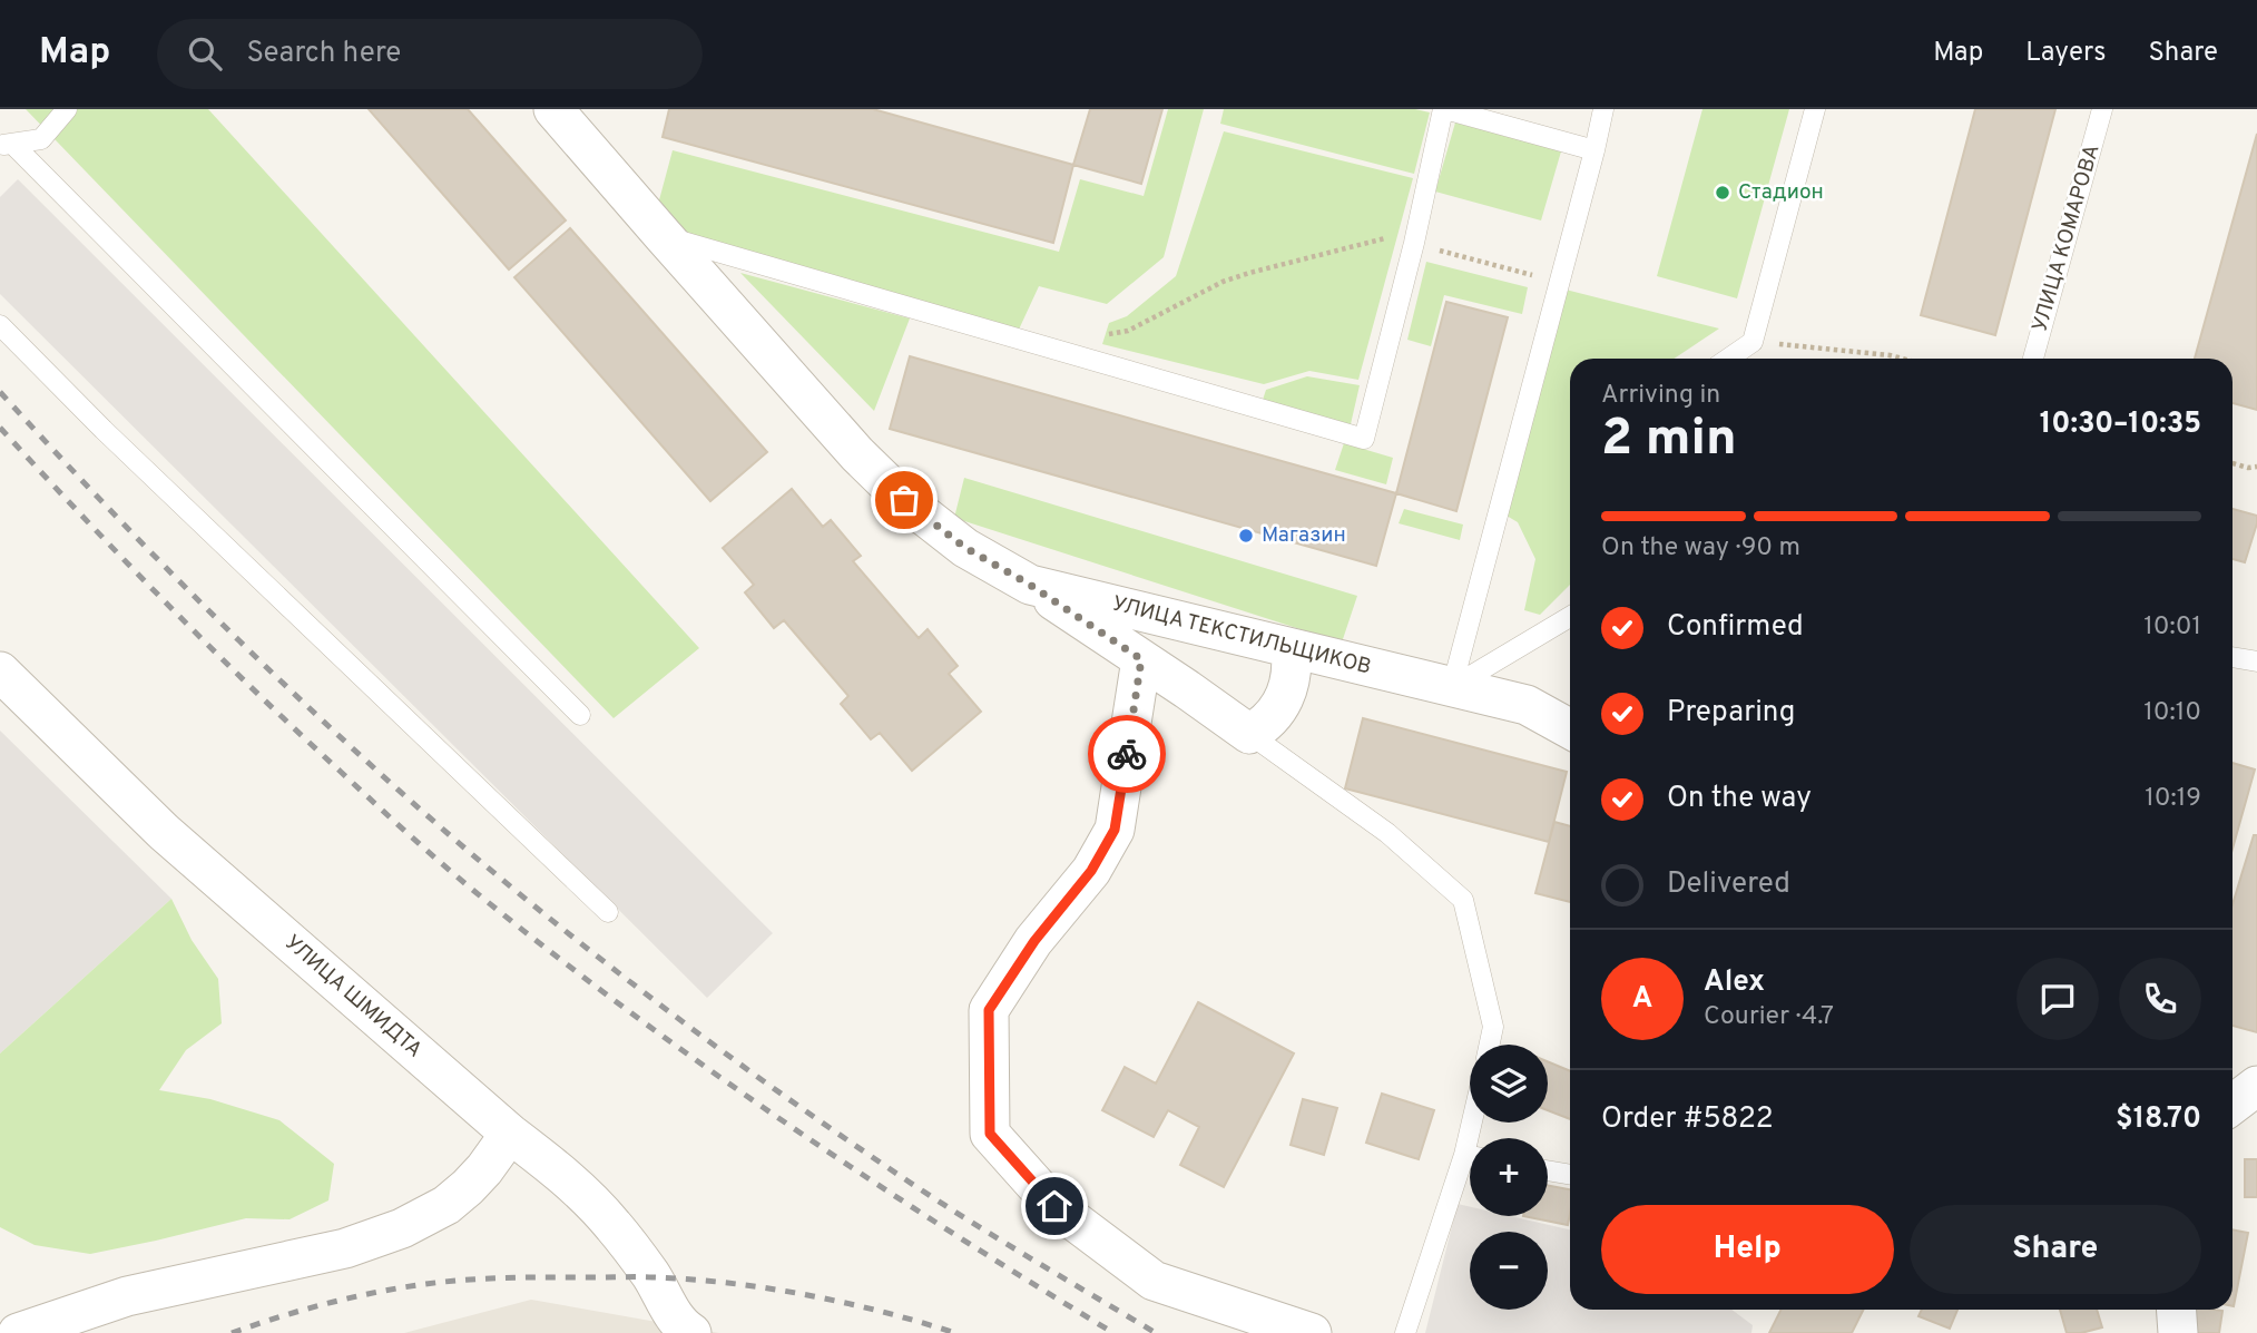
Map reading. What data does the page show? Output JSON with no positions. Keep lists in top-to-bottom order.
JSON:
{
  "streets": {
    "street": ["УЛИЦА ТЕКСТИЛЬЩИКОВ", "УЛИЦА ШМИДТА"],
    "lane": ["УЛИЦА КОМАРОВА"]
  },
  "places": ["Стадион", "Магазин"],
  "page": {
    "header": "Map",
    "search": "Search here",
    "nav": ["Map", "Layers", "Share"],
    "heading": ["2 min", "Arriving in", "10:30–10:35"],
    "panel": [
      "Alex",
      "Courier · 4.7",
      "Order #5822",
      "$18.70"
    ],
    "bar": "On the way · 90 m",
    "list": [
      ["Confirmed", "10:01"],
      ["Preparing", "10:10"],
      ["On the way", "10:19"],
      "Delivered"
    ],
    "round": "A",
    "map_buttons": ["+", "−"],
    "buttons": ["Help", "Share"]
  }
}
